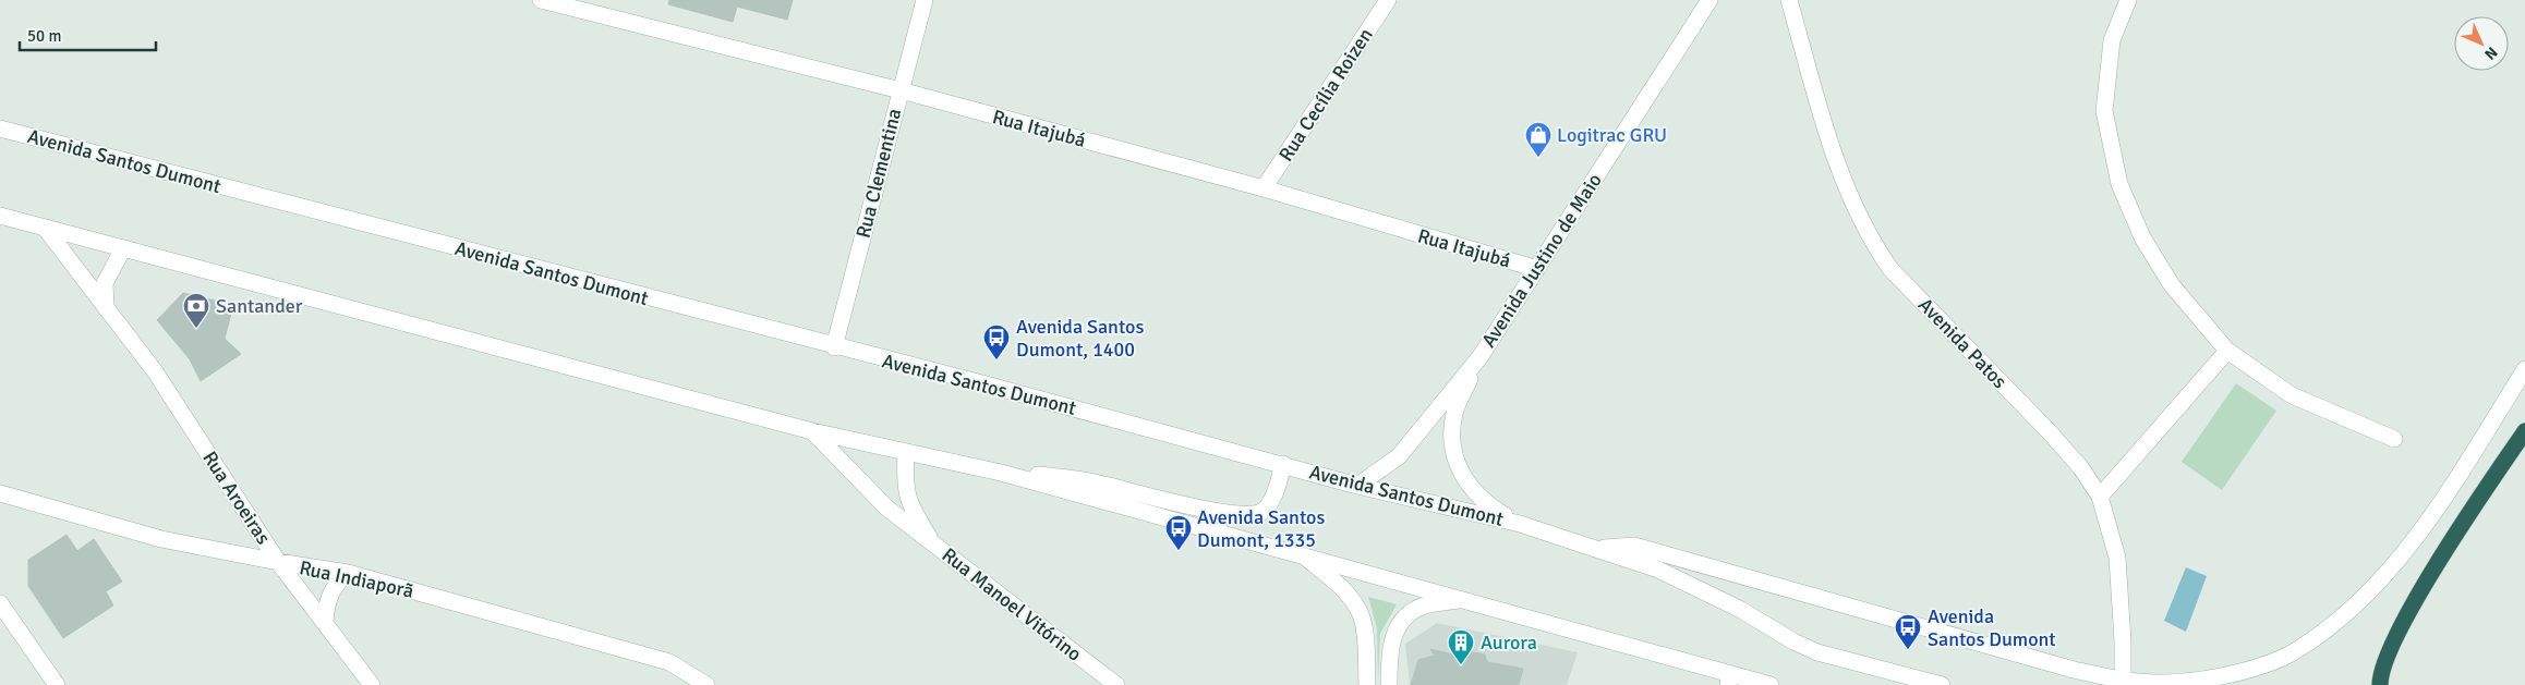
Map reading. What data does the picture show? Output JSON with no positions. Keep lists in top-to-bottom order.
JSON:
{
  "streets": {
    "street": [
      "Rua Cecília Roizen",
      "Rua Itajubá",
      "Avenida Santos Dumont",
      "Rua Clementina",
      "Avenida Justino de Maio",
      "Avenida Patos",
      "Rua Aroeiras",
      "Rua Indiaporã",
      "Rua Manoel Vitórino"
    ]
  },
  "crossings": [
    ["Rua Cecília Roizen", "Rua Itajubá"],
    ["Rua Itajubá", "Rua Clementina"],
    ["Rua Itajubá", "Avenida Justino de Maio"],
    ["Avenida Santos Dumont", "Rua Clementina"],
    ["Avenida Santos Dumont", "Avenida Justino de Maio"],
    ["Rua Aroeiras", "Rua Indiaporã"]
  ],
  "places": {
    "shop": ["Logitrac GRU"],
    "bank": ["Santander"],
    "bus stop": ["Avenida Santos Dumont, 1400", "Avenida Santos Dumont, 1335", "Avenida Santos Dumont"],
    "building": ["Aurora"]
  },
  "scale_bar": "50 m",
  "north": "bottom right"
}
